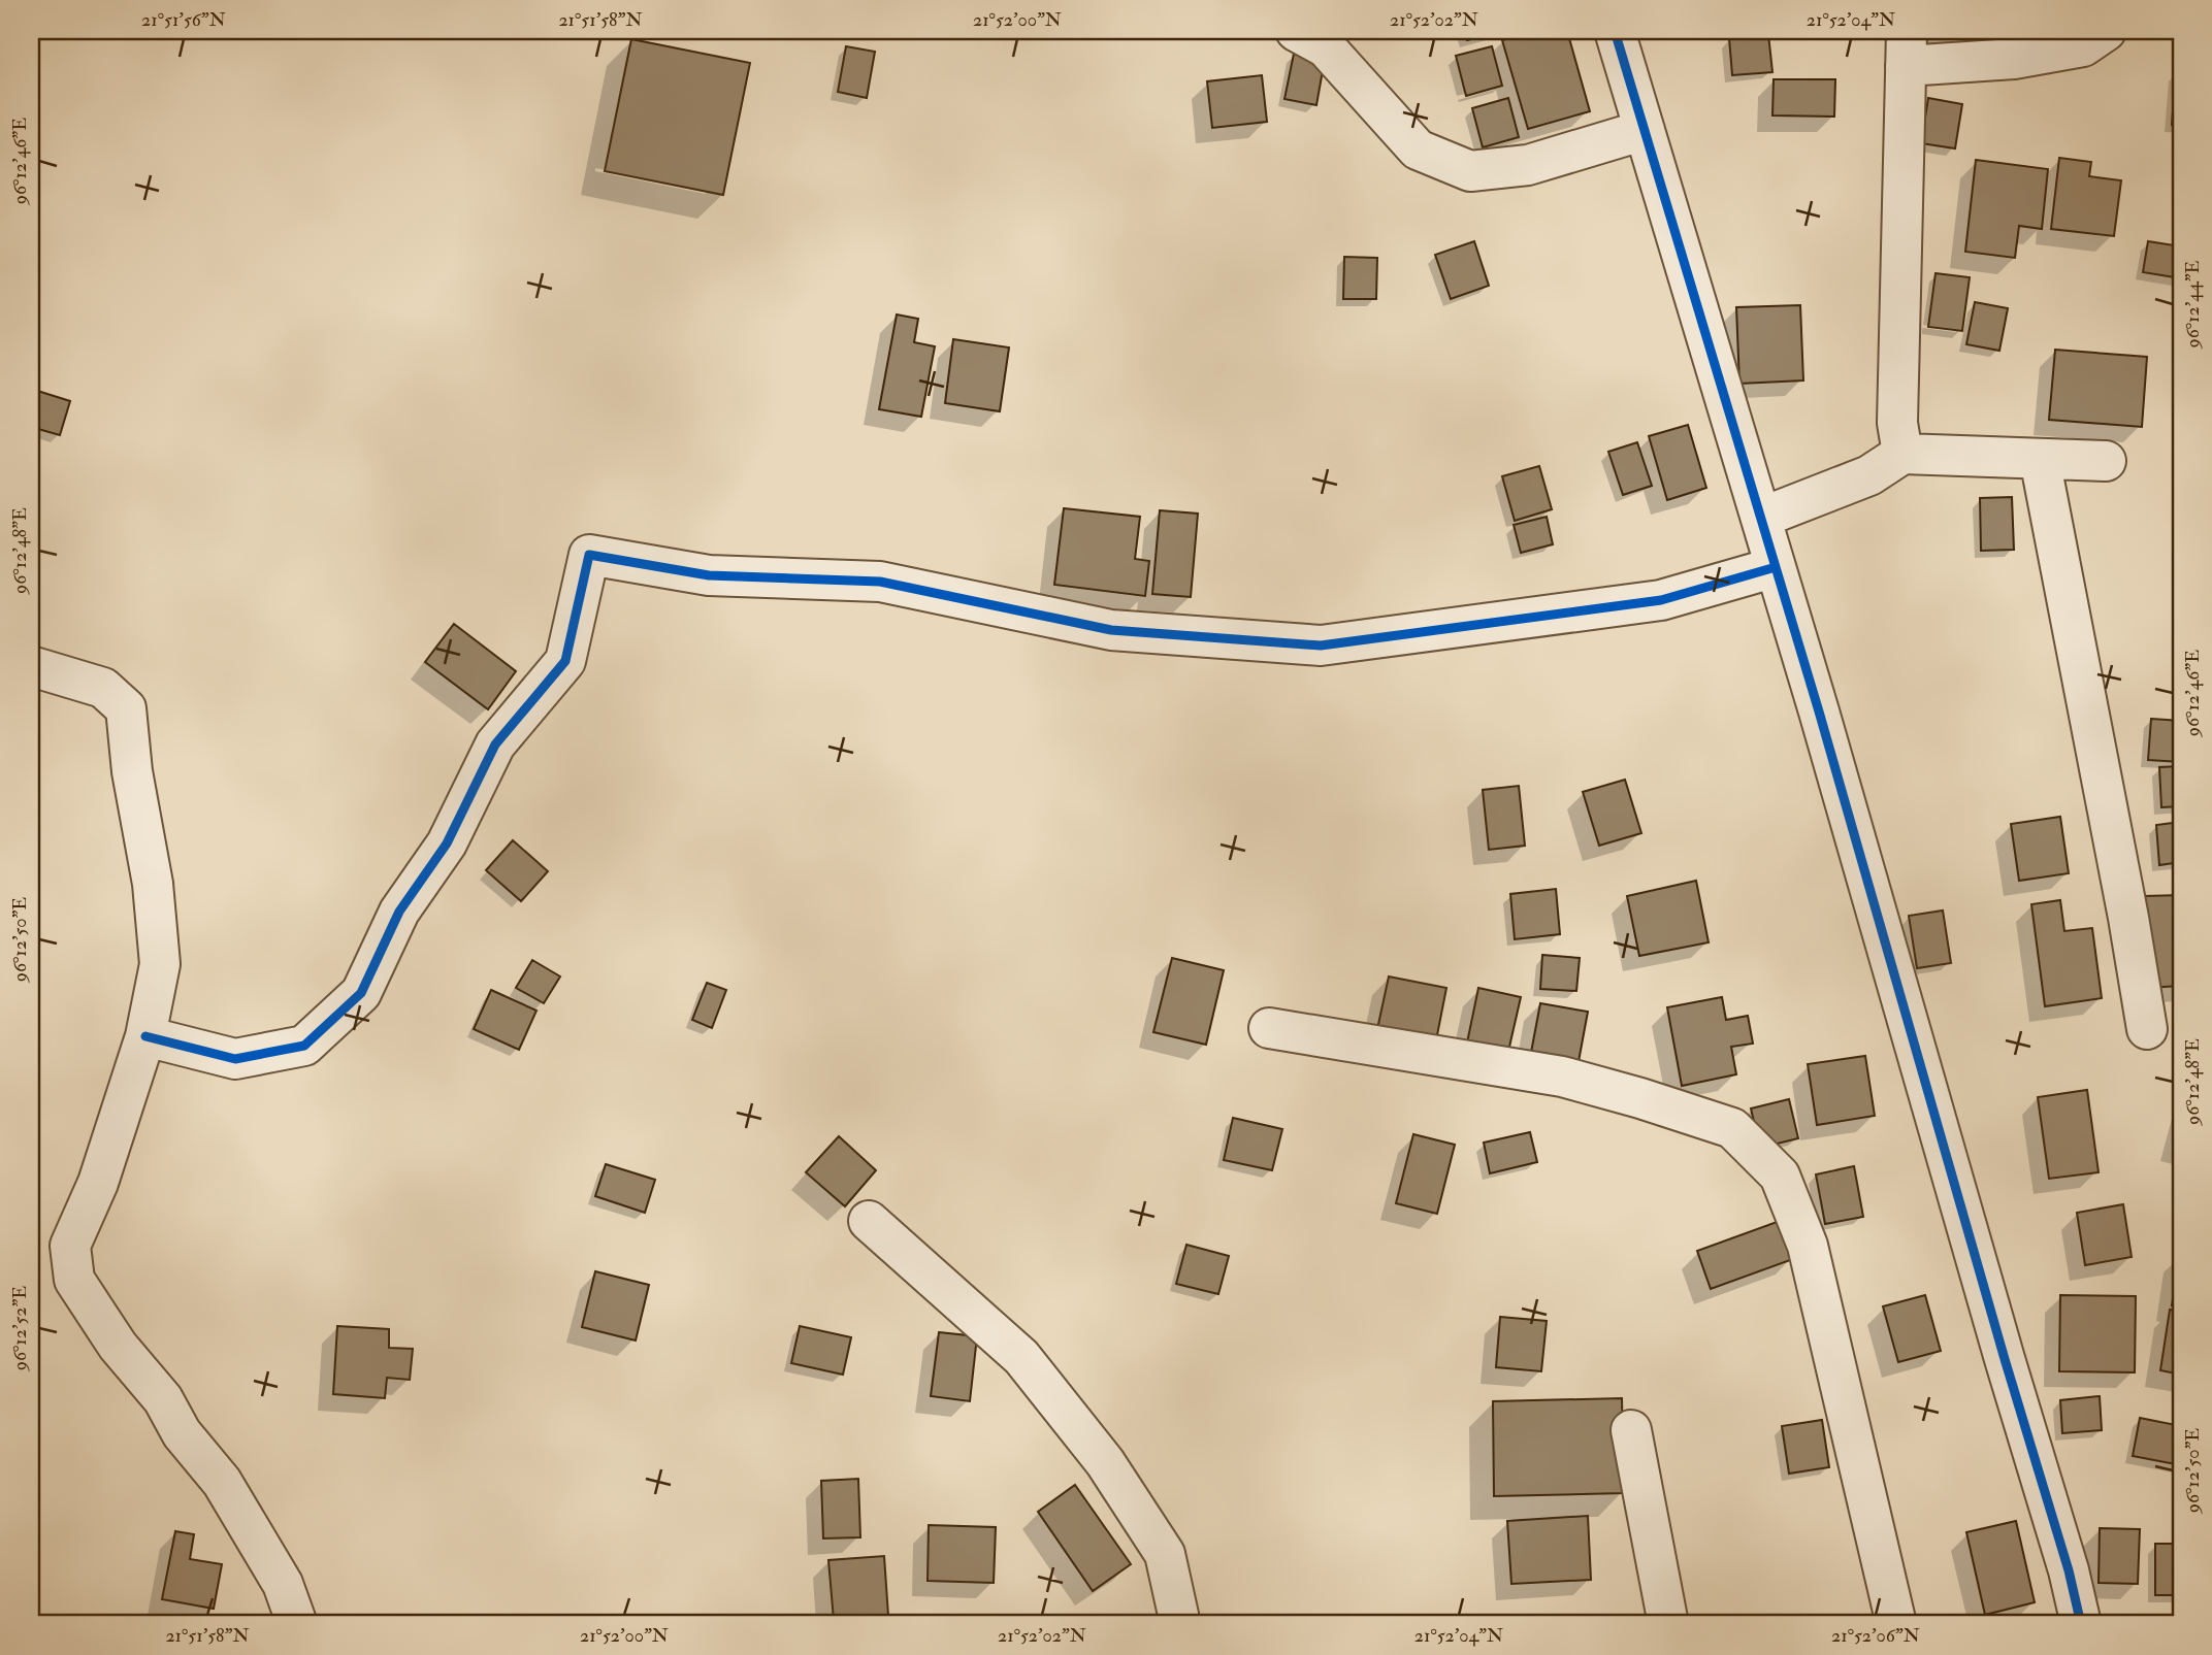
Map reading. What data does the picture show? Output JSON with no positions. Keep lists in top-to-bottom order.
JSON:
{
  "coordinates": [
    "21°51'56\"N",
    "21°51'58\"N",
    "21°52'00\"N",
    "21°52'02\"N",
    "21°52'04\"N",
    "96°12'46\"E",
    "96°12'44\"E",
    "96°12'48\"E",
    "96°12'50\"E",
    "96°12'52\"E",
    "21°52'06\"N"
  ]
}
